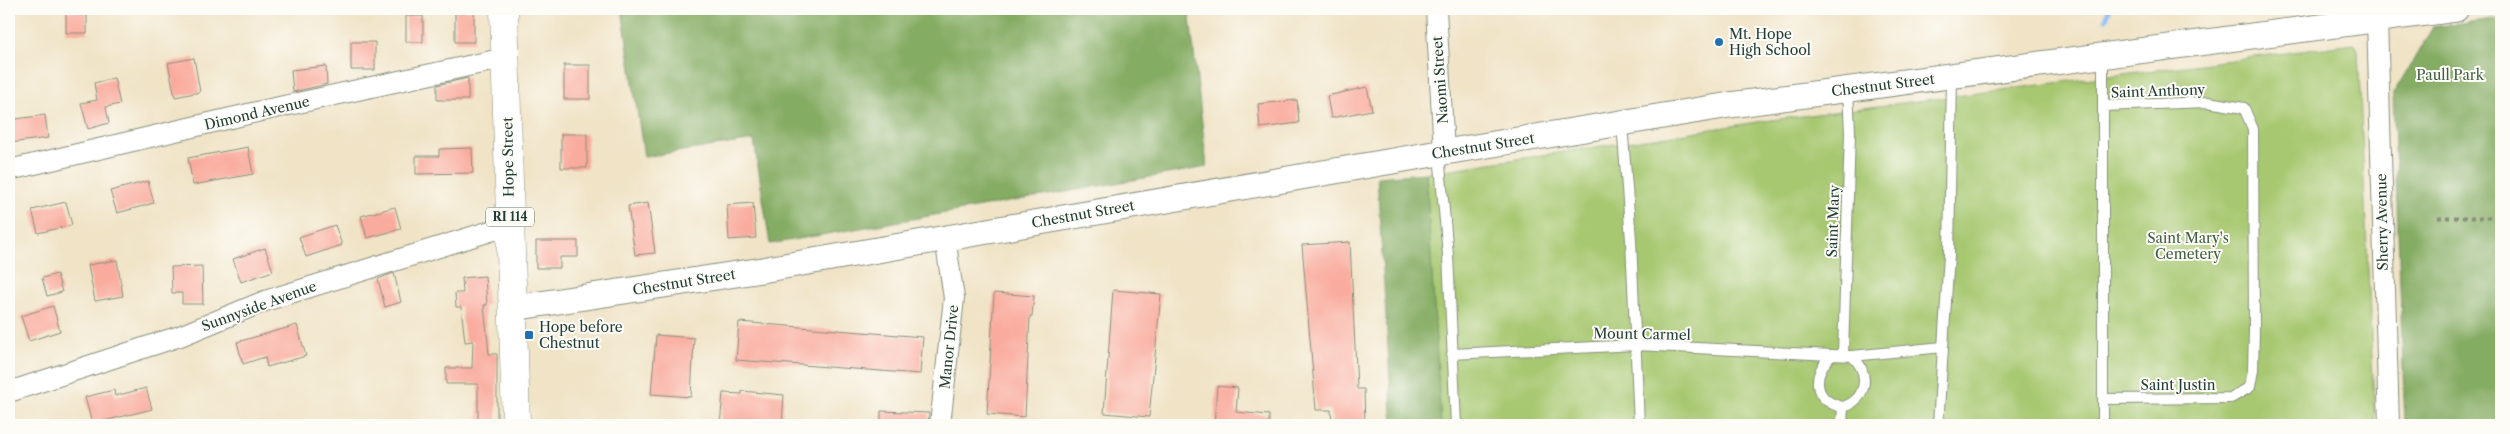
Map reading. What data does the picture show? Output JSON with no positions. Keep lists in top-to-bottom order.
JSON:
{
  "streets": {
    "main road": ["Hope Street", "RI 114"],
    "street": [
      "Naomi Street",
      "Chestnut Street",
      "Dimond Avenue",
      "Sherry Avenue",
      "Sunnyside Avenue",
      "Manor Drive"
    ],
    "lane": [
      "Saint Anthony",
      "Saint Mary",
      "Mount Carmel",
      "Saint Justin"
    ]
  },
  "crossings": [
    ["Naomi Street", "Chestnut Street"],
    ["Chestnut Street", "Hope Street"],
    ["Chestnut Street", "Saint Mary"],
    ["Chestnut Street", "Sherry Avenue"],
    ["Chestnut Street", "Manor Drive"],
    ["Saint Anthony", "Saint Justin"],
    ["Dimond Avenue", "Hope Street"],
    ["Hope Street", "Sunnyside Avenue"],
    ["Saint Mary", "Mount Carmel"]
  ],
  "parks": ["Paull Park", "Saint Mary's Cemetery"],
  "places": {
    "other": ["Mt. Hope High School"],
    "transit": ["Hope before Chestnut"]
  }
}
